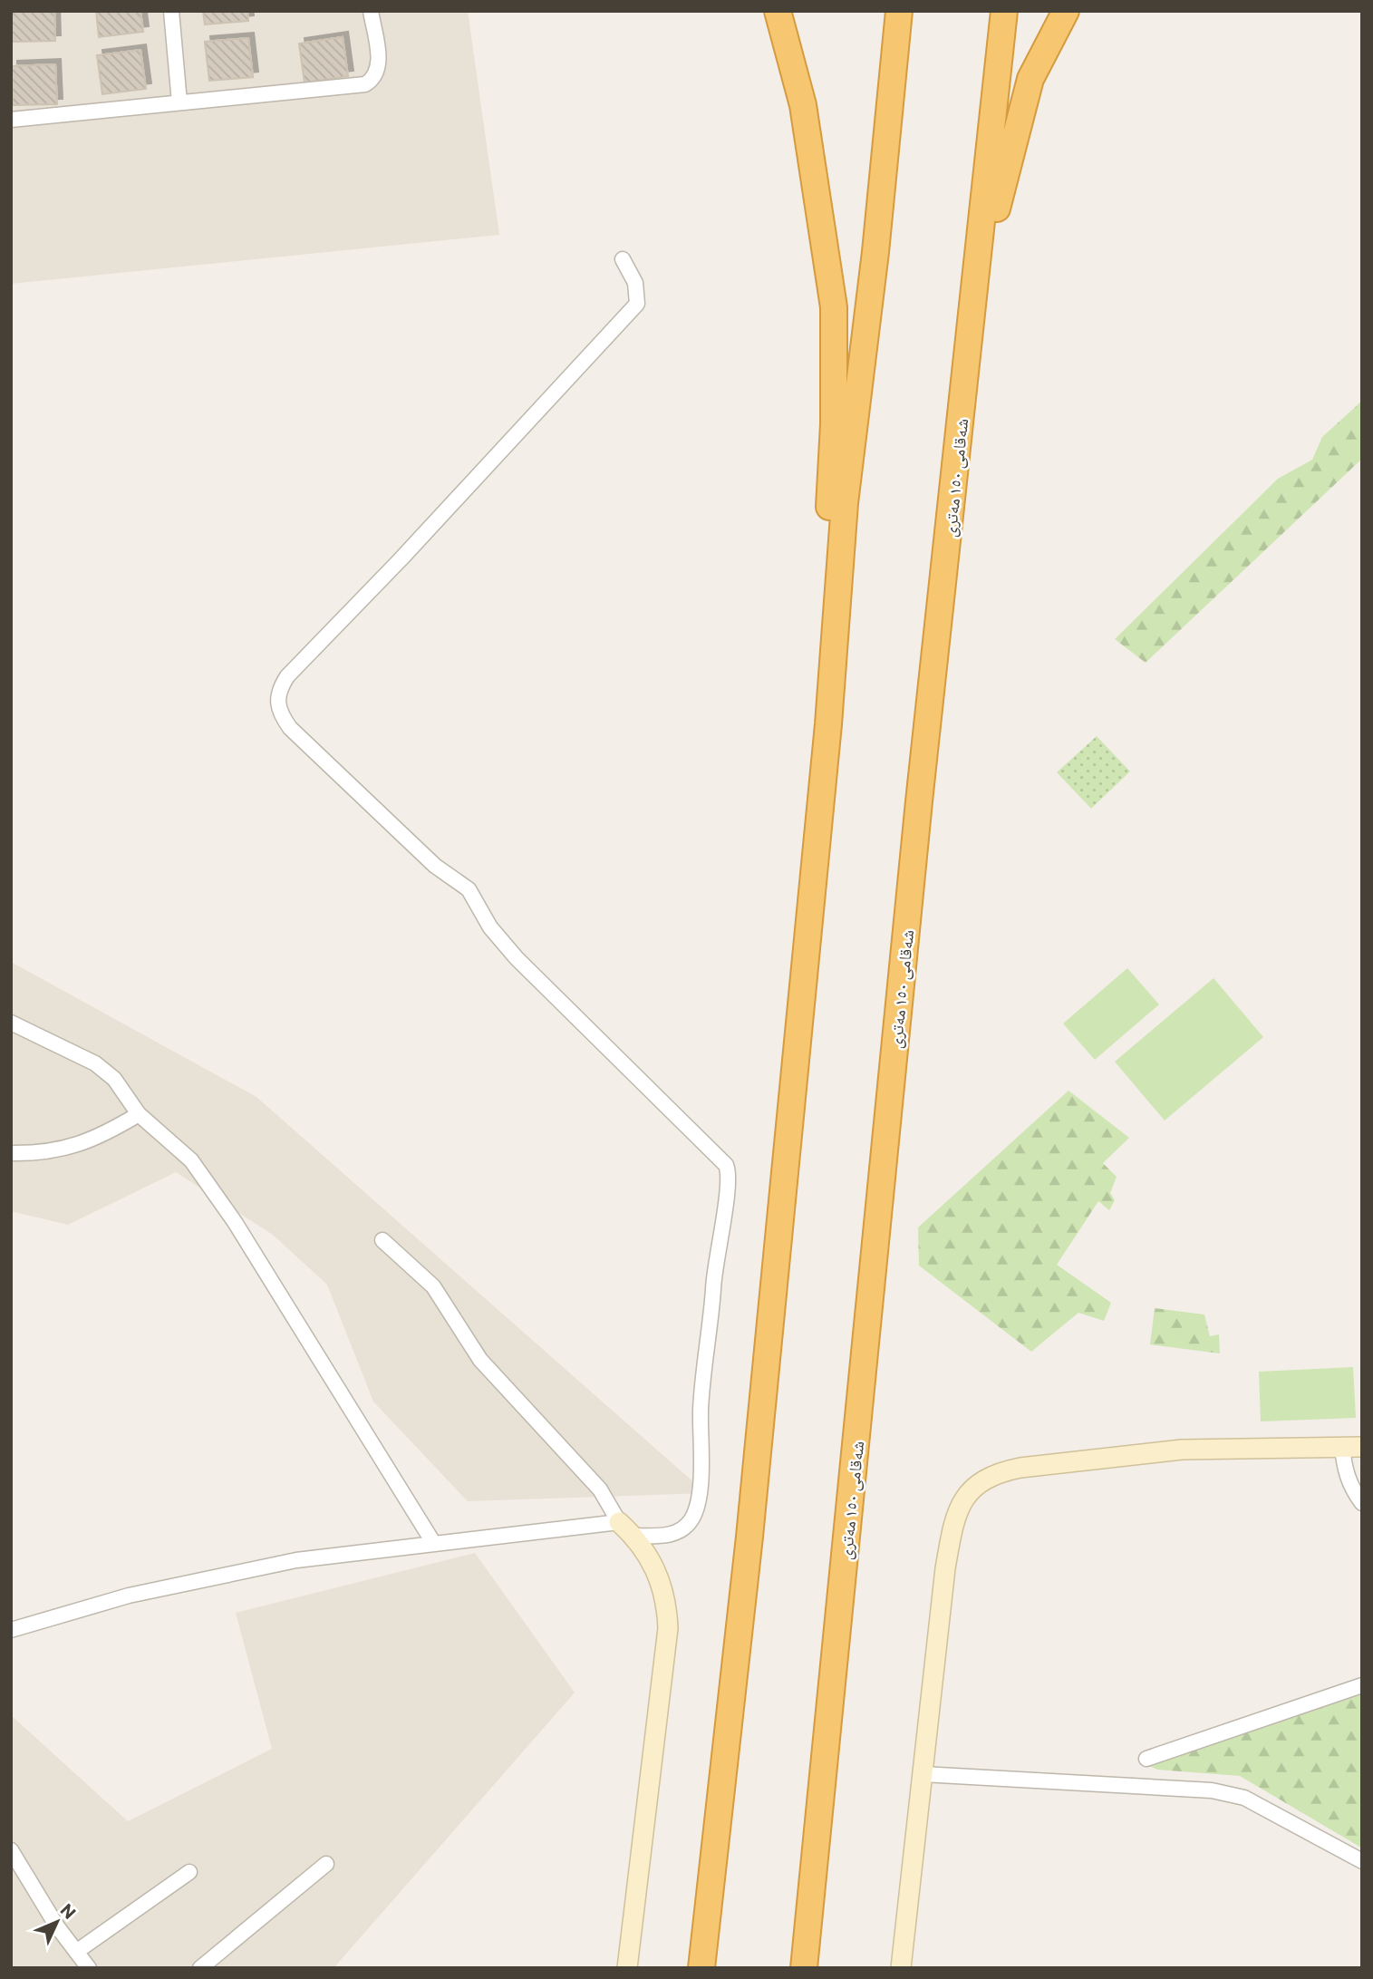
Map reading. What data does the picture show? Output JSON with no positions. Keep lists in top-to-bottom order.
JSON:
{
  "streets": {
    "highway": ["شەقامی ١٥٠ مەتری"]
  },
  "north": "top right"
}
